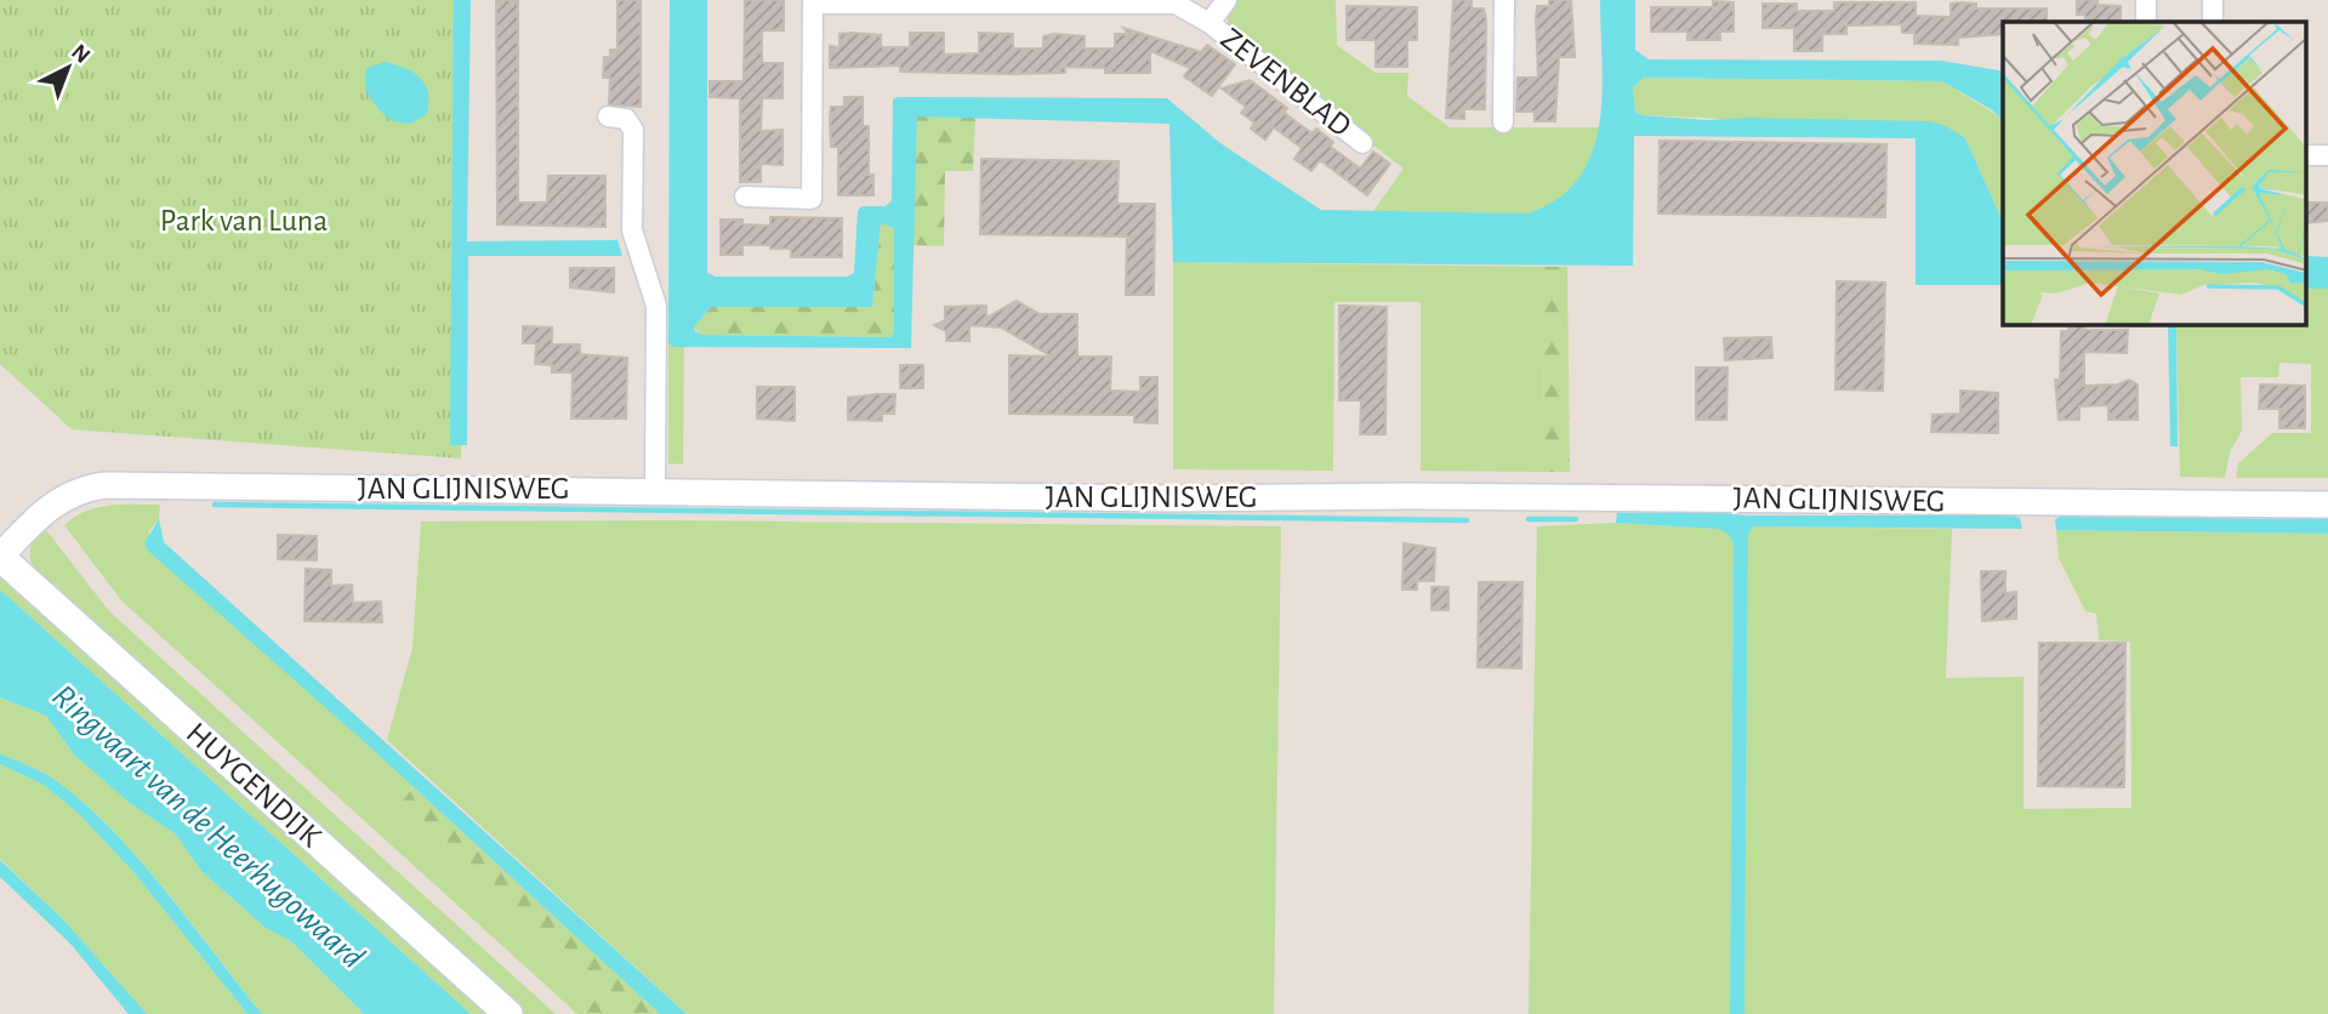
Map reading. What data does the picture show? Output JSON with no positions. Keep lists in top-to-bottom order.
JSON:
{
  "streets": {
    "main road": ["HUYGENDIJK"],
    "street": ["ZEVENBLAD", "JAN GLIJNISWEG"]
  },
  "crossings": [
    ["JAN GLIJNISWEG", "HUYGENDIJK"]
  ],
  "water": ["Ringvaart van de Heerhugowaard"],
  "parks": ["Park van Luna"],
  "north": "top right"
}
